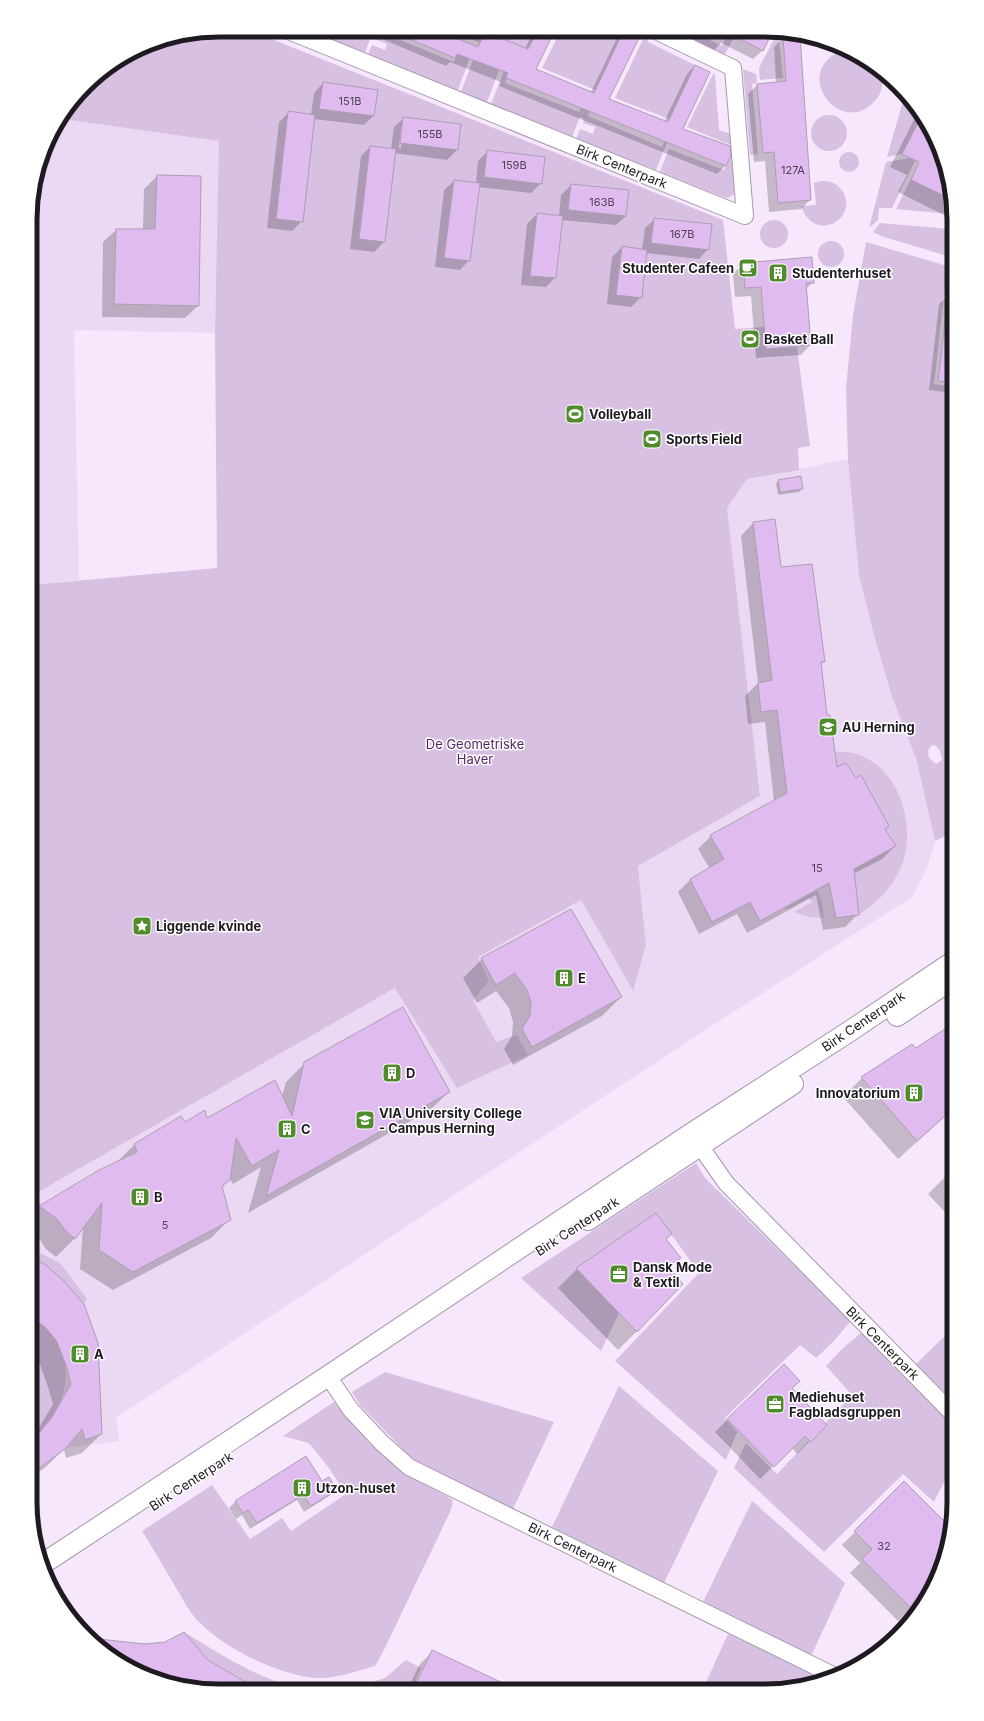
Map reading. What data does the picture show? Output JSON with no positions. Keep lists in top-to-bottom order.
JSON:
{
  "streets": {
    "street": ["Birk Centerpark"]
  },
  "parks": ["De Geometriske Haver"],
  "places": {
    "cafe": ["Studenter Cafeen"],
    "building": [
      "Studenterhuset",
      "E",
      "D",
      "Innovatorium",
      "C",
      "B",
      "A",
      "Utzon-huset"
    ],
    "sports": ["Basket Ball", "Volleyball", "Sports Field"],
    "school or university": ["AU Herning", "VIA University College - Campus Herning"],
    "place": ["Liggende kvinde"],
    "office": ["Dansk Mode & Textil", "Mediehuset Fagbladsgruppen"]
  },
  "house_numbers": [
    "151B",
    "155B",
    "159B",
    "127A",
    "163B",
    "167B",
    "15",
    "5",
    "32"
  ]
}
